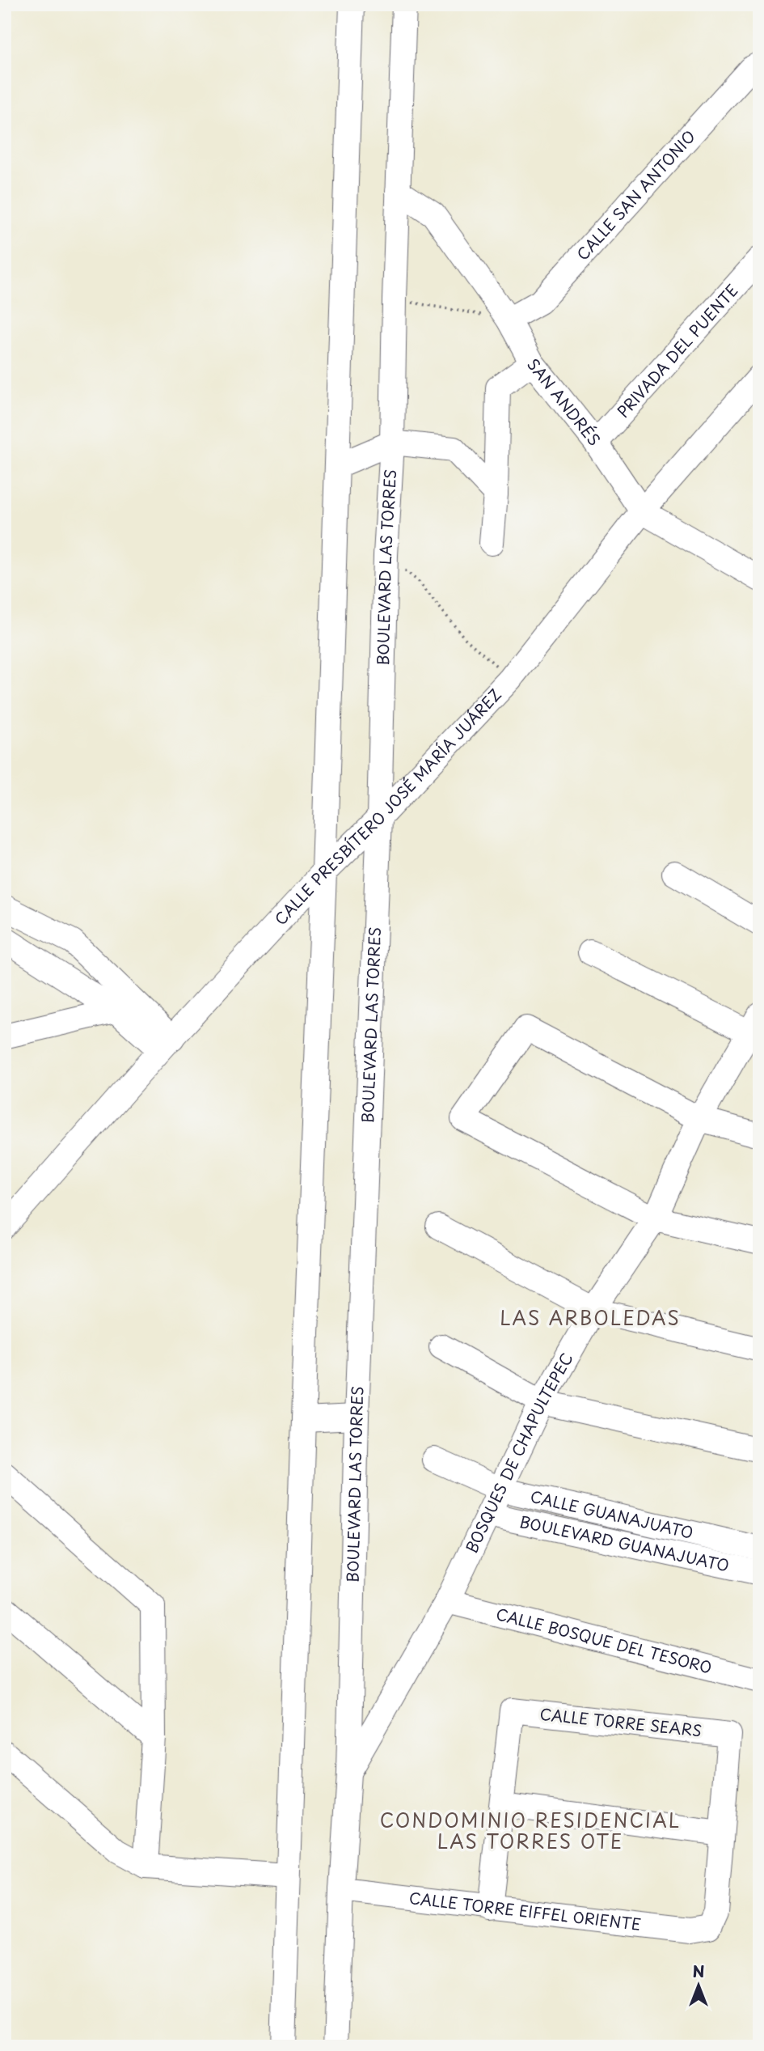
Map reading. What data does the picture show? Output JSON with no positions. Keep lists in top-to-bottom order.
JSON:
{
  "streets": {
    "street": [
      "CALLE SAN ANTONIO",
      "PRIVADA DEL PUENTE",
      "SAN ANDRÉS",
      "BOULEVARD LAS TORRES",
      "CALLE PRESBÍTERO JOSÉ MARÍA JUÁREZ",
      "BOSQUES DE CHAPULTEPEC",
      "CALLE GUANAJUATO",
      "BOULEVARD GUANAJUATO",
      "CALLE BOSQUE DEL TESORO",
      "CALLE TORRE SEARS",
      "CALLE TORRE EIFFEL ORIENTE"
    ]
  },
  "crossings": [
    ["CALLE SAN ANTONIO", "SAN ANDRÉS"],
    ["PRIVADA DEL PUENTE", "SAN ANDRÉS"],
    ["SAN ANDRÉS", "BOULEVARD LAS TORRES"],
    ["SAN ANDRÉS", "CALLE PRESBÍTERO JOSÉ MARÍA JUÁREZ"],
    ["BOULEVARD LAS TORRES", "CALLE PRESBÍTERO JOSÉ MARÍA JUÁREZ"],
    ["BOULEVARD LAS TORRES", "BOSQUES DE CHAPULTEPEC"],
    ["BOULEVARD LAS TORRES", "CALLE TORRE EIFFEL ORIENTE"],
    ["BOSQUES DE CHAPULTEPEC", "CALLE GUANAJUATO"],
    ["BOSQUES DE CHAPULTEPEC", "BOULEVARD GUANAJUATO"],
    ["BOSQUES DE CHAPULTEPEC", "CALLE BOSQUE DEL TESORO"],
    ["CALLE TORRE SEARS", "CALLE TORRE EIFFEL ORIENTE"]
  ],
  "districts": ["LAS ARBOLEDAS", "CONDOMINIO RESIDENCIAL LAS TORRES OTE"],
  "north": "top"
}
